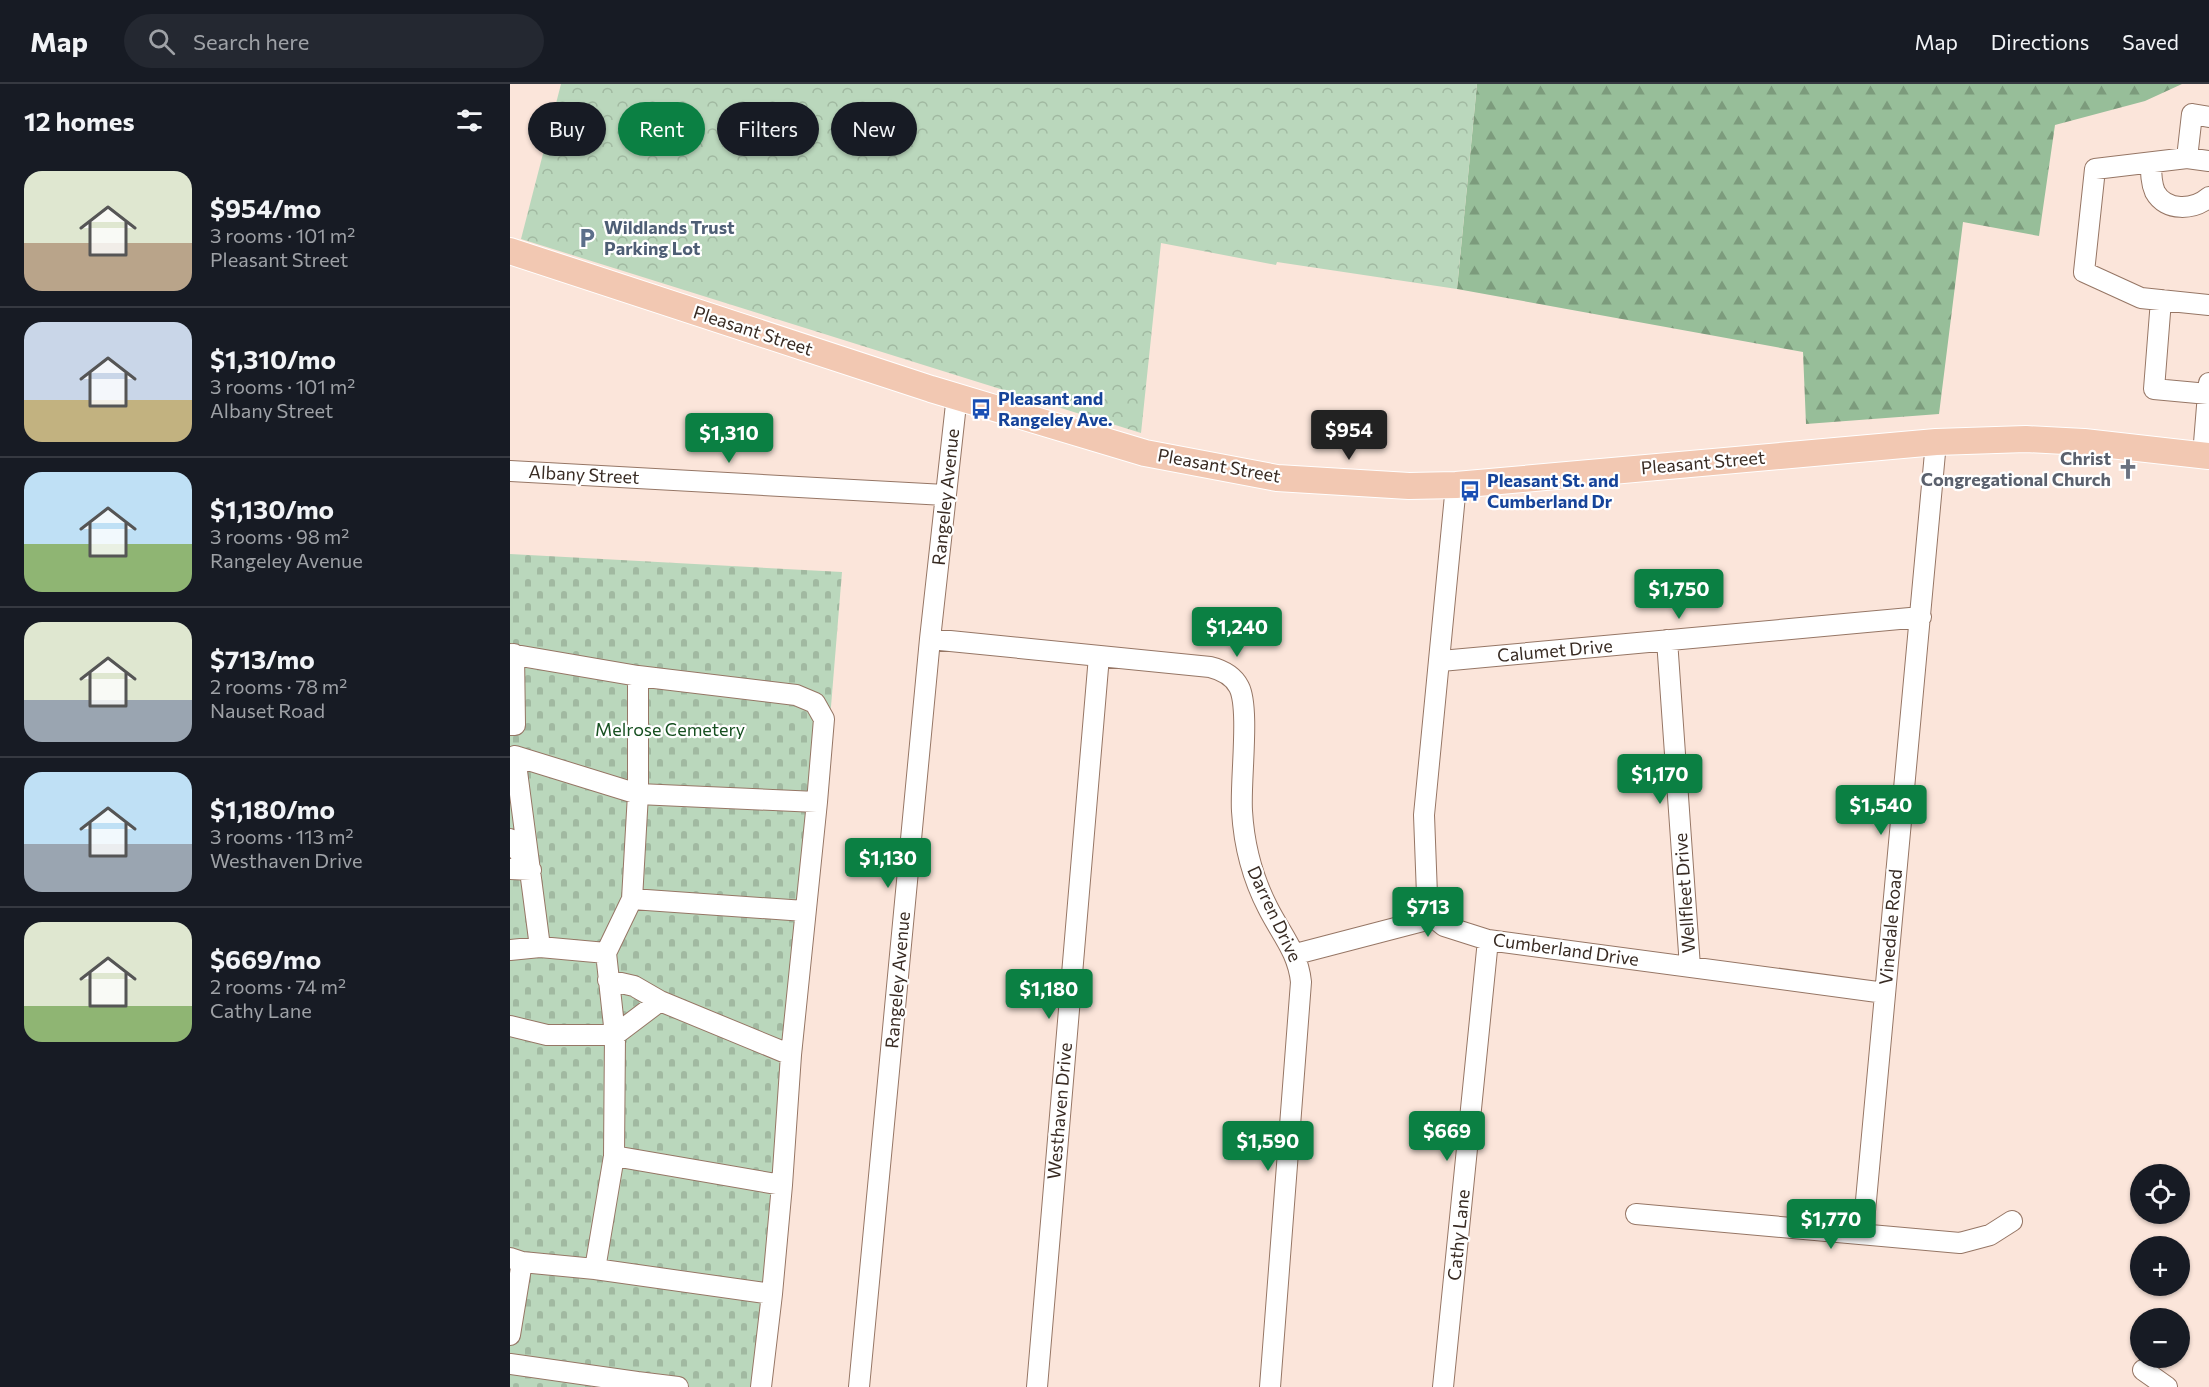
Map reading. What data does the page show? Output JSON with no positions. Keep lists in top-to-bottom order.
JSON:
{
  "streets": {
    "main road": ["Pleasant Street"],
    "street": [
      "Albany Street",
      "Rangeley Avenue",
      "Calumet Drive",
      "Wellfleet Drive",
      "Darren Drive",
      "Vinedale Road",
      "Cumberland Drive",
      "Westhaven Drive",
      "Cathy Lane"
    ]
  },
  "crossings": [
    ["Pleasant Street", "Rangeley Avenue"],
    ["Pleasant Street", "Vinedale Road"],
    ["Albany Street", "Rangeley Avenue"],
    ["Rangeley Avenue", "Darren Drive"],
    ["Calumet Drive", "Wellfleet Drive"],
    ["Calumet Drive", "Vinedale Road"],
    ["Wellfleet Drive", "Cumberland Drive"],
    ["Darren Drive", "Westhaven Drive"],
    ["Vinedale Road", "Cumberland Drive"],
    ["Cumberland Drive", "Cathy Lane"]
  ],
  "parks": ["Melrose Cemetery"],
  "places": {
    "parking": ["Wildlands Trust Parking Lot"],
    "bus stop": ["Pleasant and Rangeley Ave.", "Pleasant St. and Cumberland Dr"],
    "church": ["Christ Congregational Church"]
  },
  "page": {
    "header": "Map",
    "search": "Search here",
    "nav": ["Map", "Directions", "Saved"],
    "heading": "12 homes",
    "chip": [
      "Buy",
      "Rent",
      "Filters",
      "New"
    ],
    "list": [
      {
        "name": "$954/mo",
        "note": "3 rooms · 101 m² · Pleasant Street"
      },
      {
        "name": "$1,310/mo",
        "note": "3 rooms · 101 m² · Albany Street"
      },
      {
        "name": "$1,130/mo",
        "note": "3 rooms · 98 m² · Rangeley Avenue"
      },
      {
        "name": "$713/mo",
        "note": "2 rooms · 78 m² · Nauset Road"
      },
      {
        "name": "$1,180/mo",
        "note": "3 rooms · 113 m² · Westhaven Drive"
      },
      {
        "name": "$669/mo",
        "note": "2 rooms · 74 m² · Cathy Lane"
      }
    ],
    "price": [
      "$954",
      "$1,310",
      "$1,750",
      "$1,240",
      "$1,170",
      "$1,540",
      "$1,130",
      "$713",
      "$1,180",
      "$669",
      "$1,590",
      "$1,770"
    ],
    "map_buttons": ["+", "−"]
  }
}
